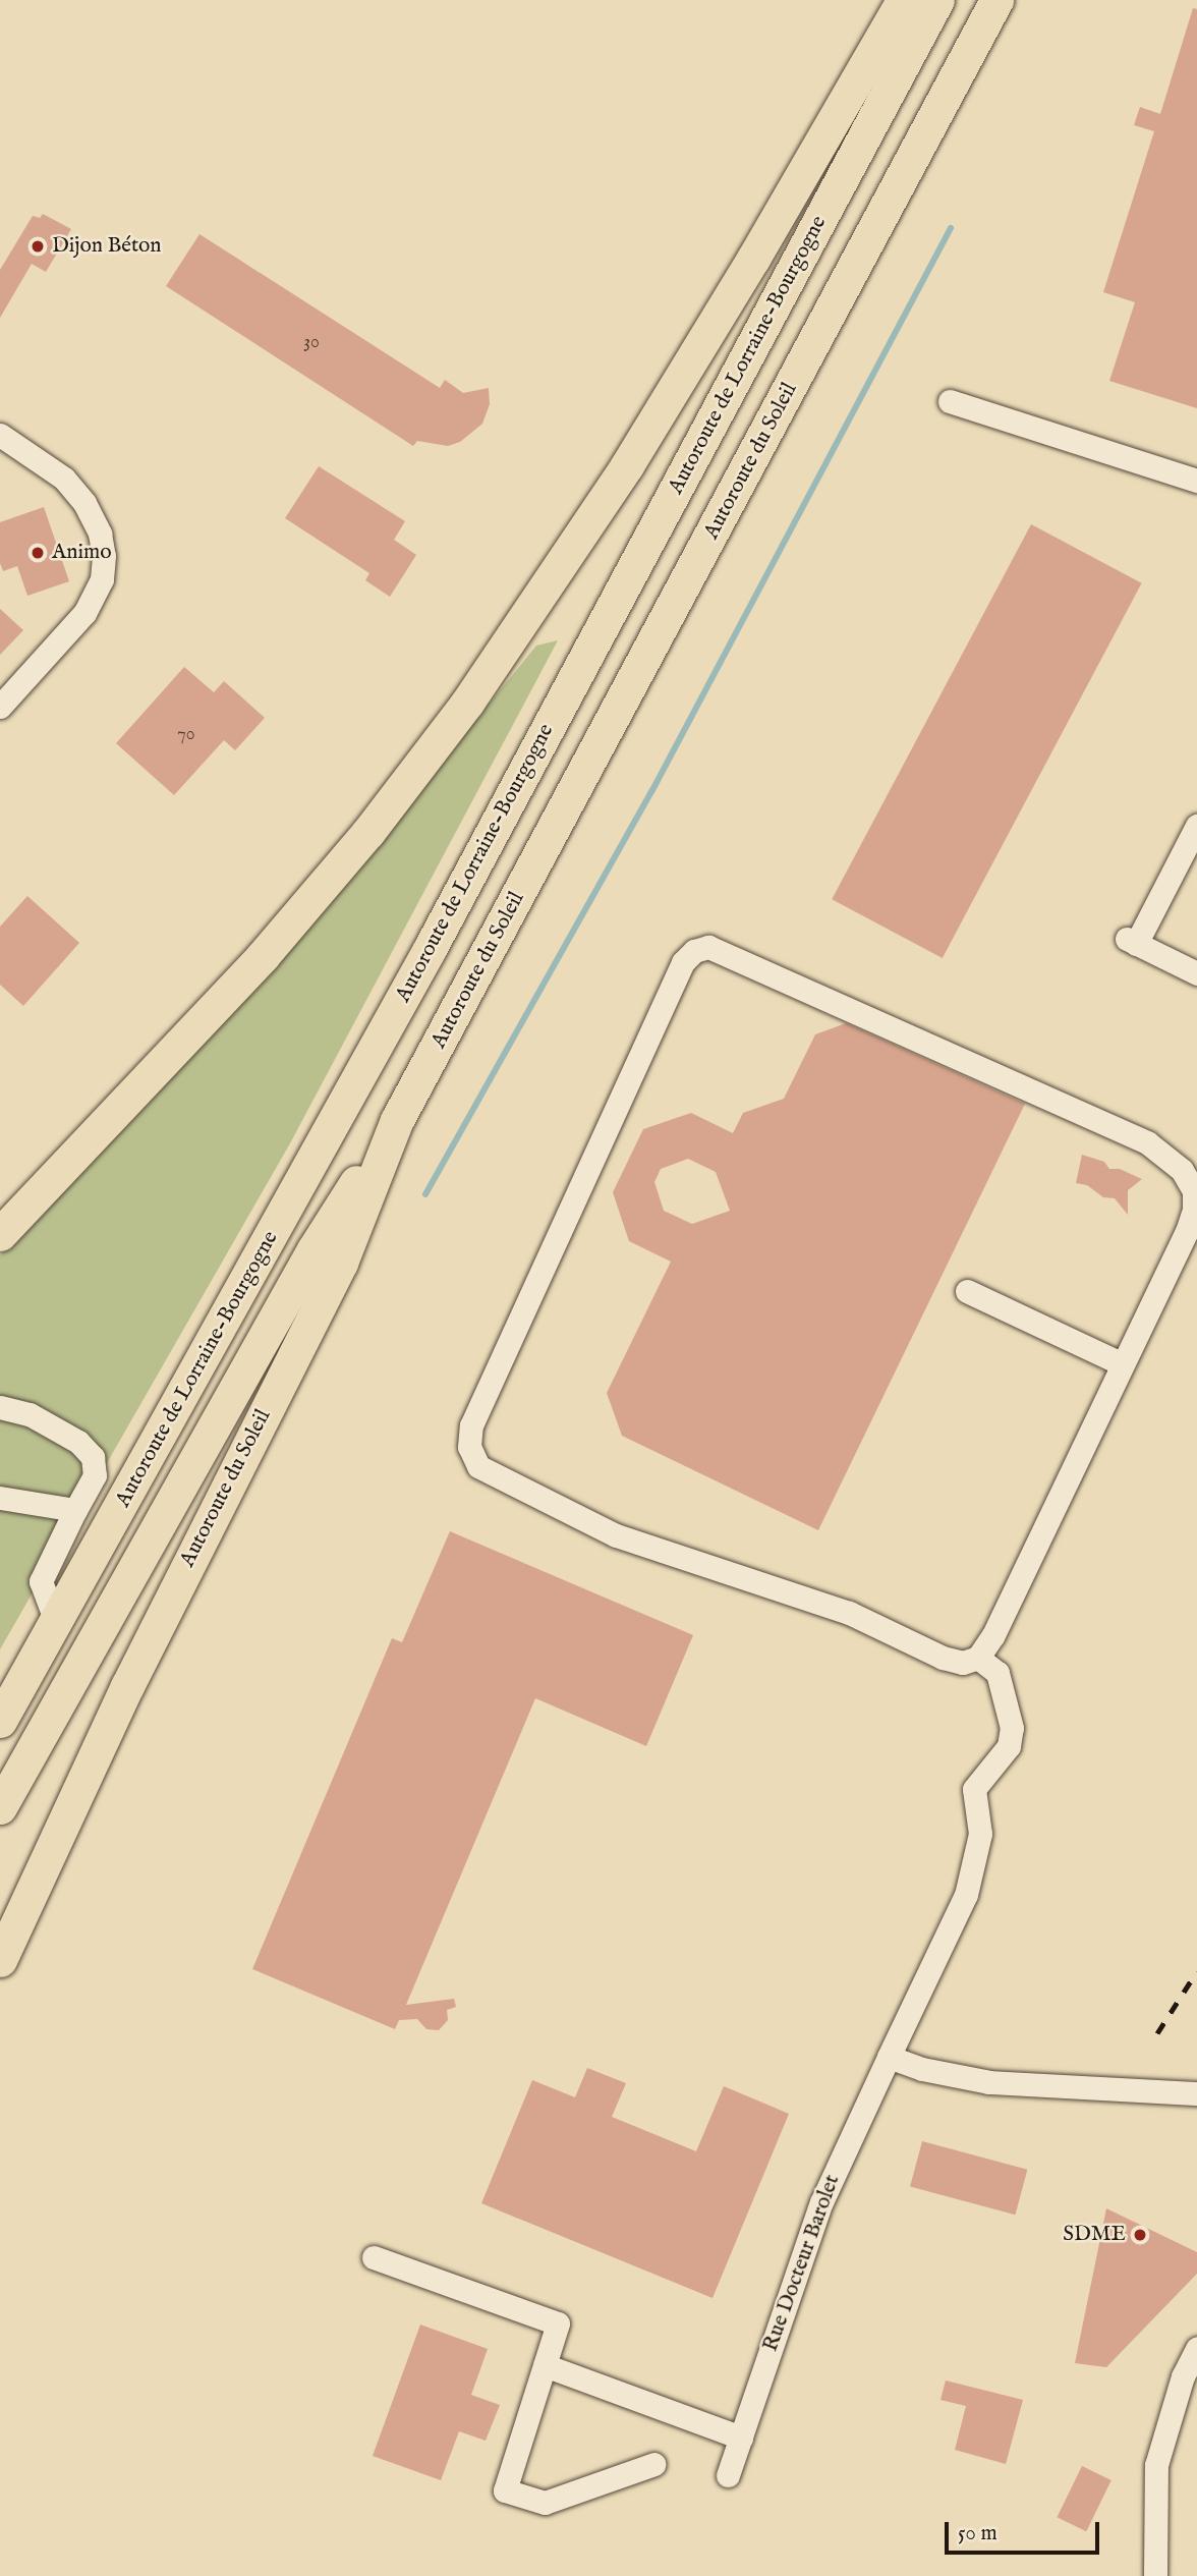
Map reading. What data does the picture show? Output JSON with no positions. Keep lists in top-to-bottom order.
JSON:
{
  "streets": {
    "highway": ["Autoroute de Lorraine-Bourgogne", "Autoroute du Soleil"],
    "street": ["Rue Docteur Barolet"]
  },
  "crossings": [
    ["Autoroute de Lorraine-Bourgogne", "Autoroute du Soleil"]
  ],
  "places": ["Dijon Béton", "Animo", "SDME"],
  "house_numbers": ["30", "70"],
  "scale_bar": "50 m"
}
